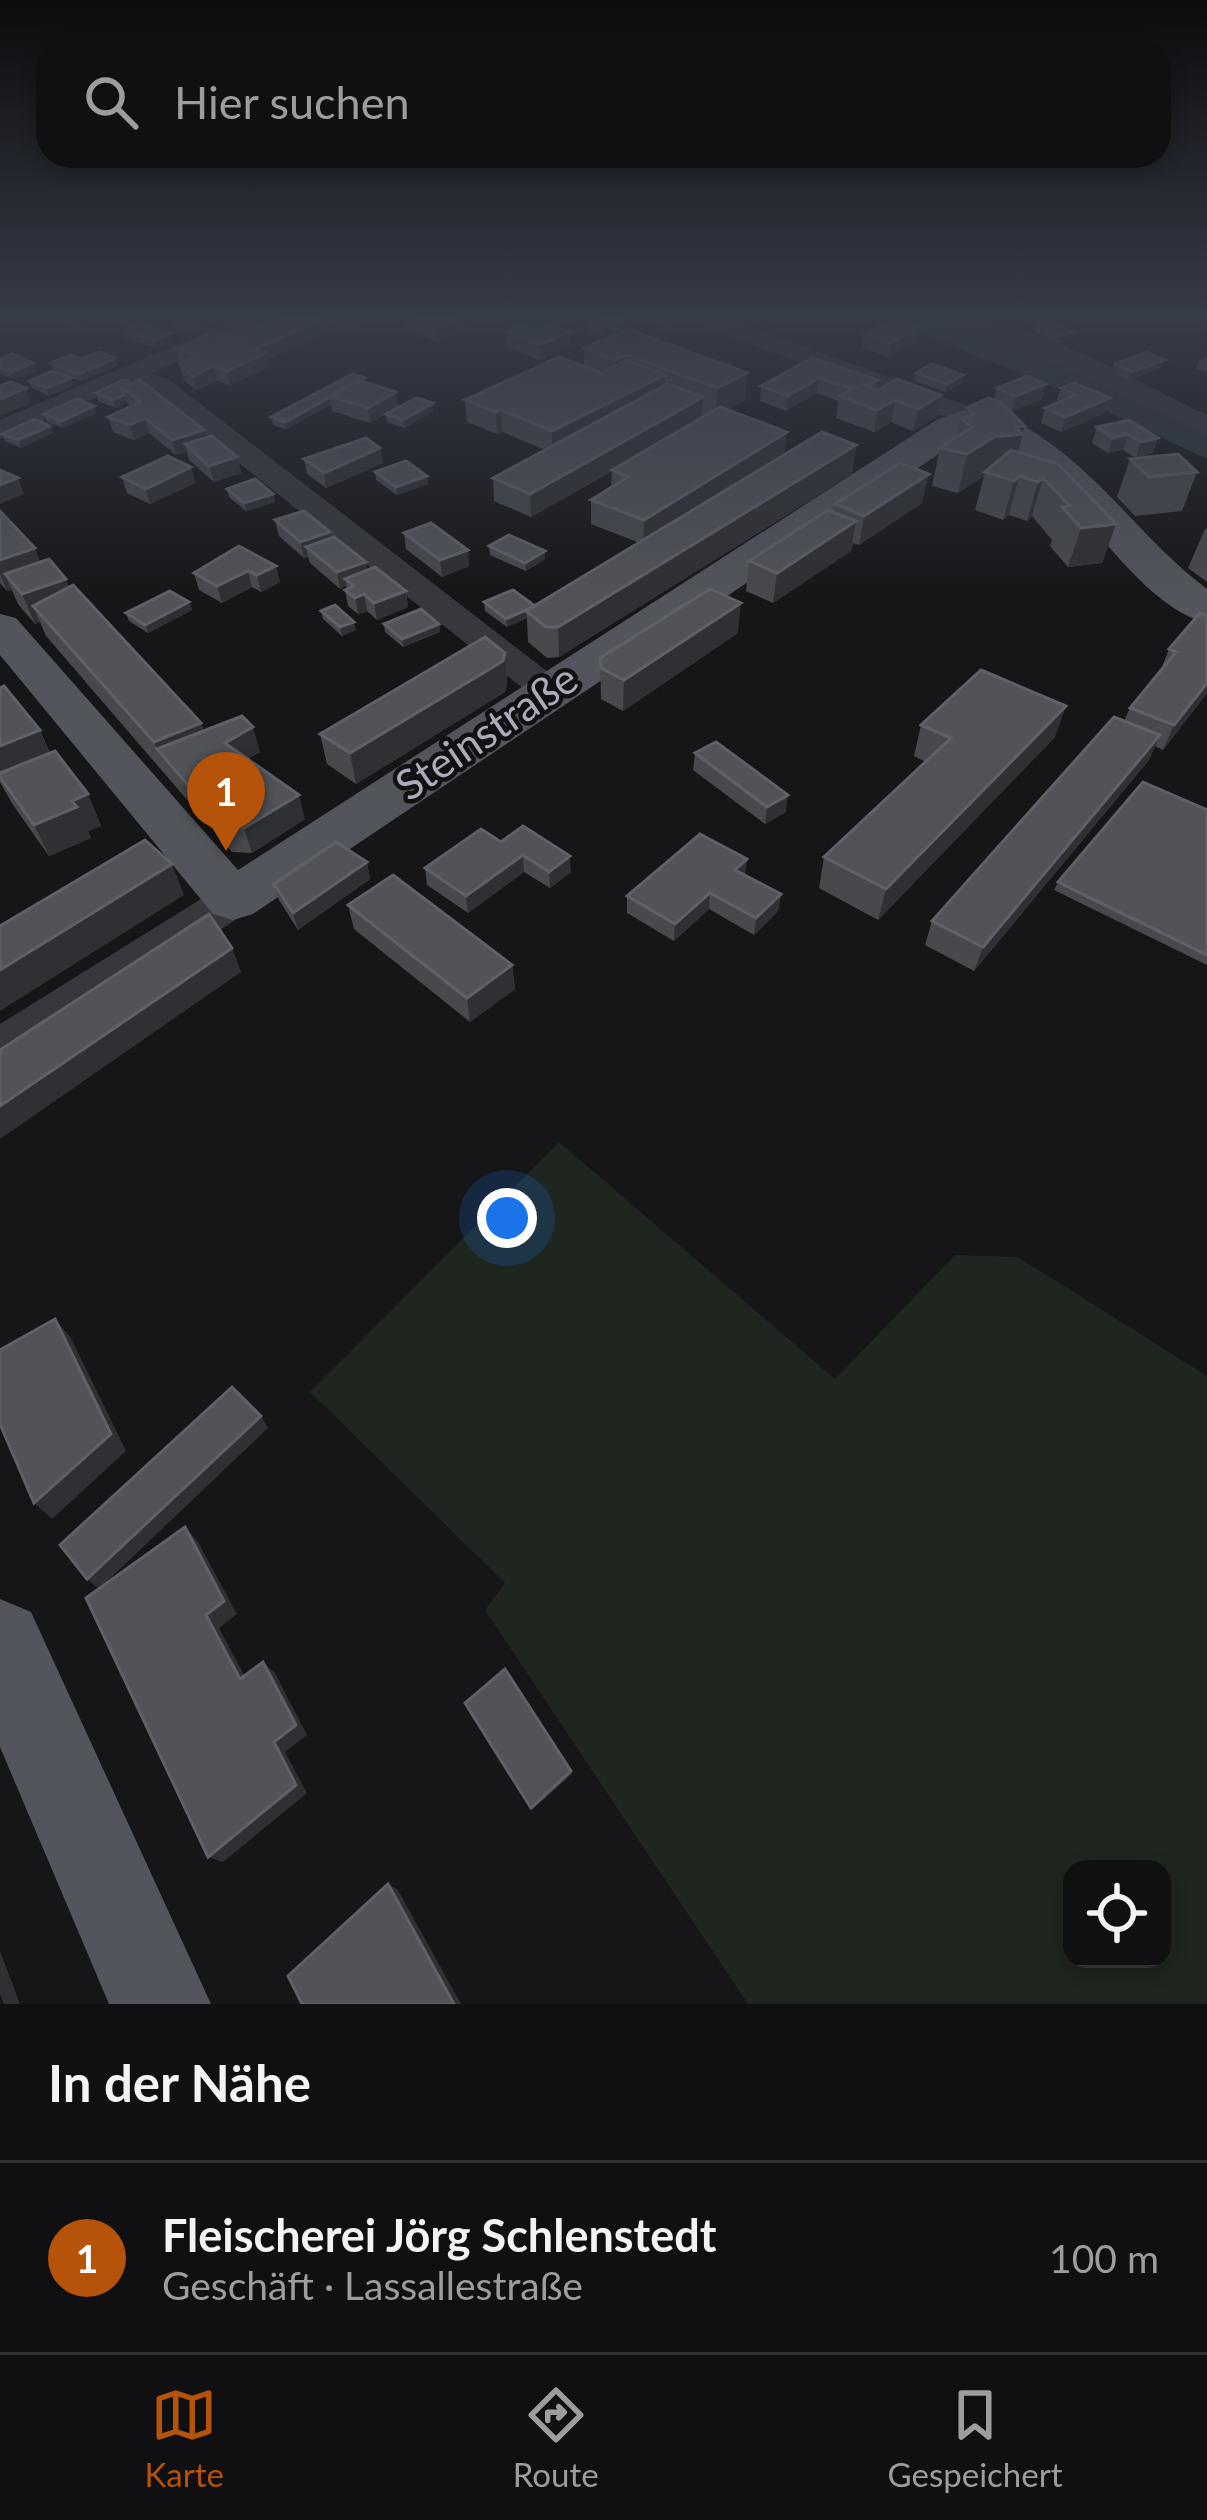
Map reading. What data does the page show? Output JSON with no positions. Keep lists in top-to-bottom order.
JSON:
{
  "streets": {
    "main road": ["Steinstraße"]
  },
  "page": {
    "search": "Hier suchen",
    "pins": "1",
    "heading": "In der Nähe",
    "list": [
      {
        "mark": "1",
        "name": "Fleischerei Jörg Schlenstedt",
        "note": "Geschäft · Lassallestraße",
        "value": "100 m"
      }
    ],
    "nav": ["Karte", "Route", "Gespeichert"]
  }
}
